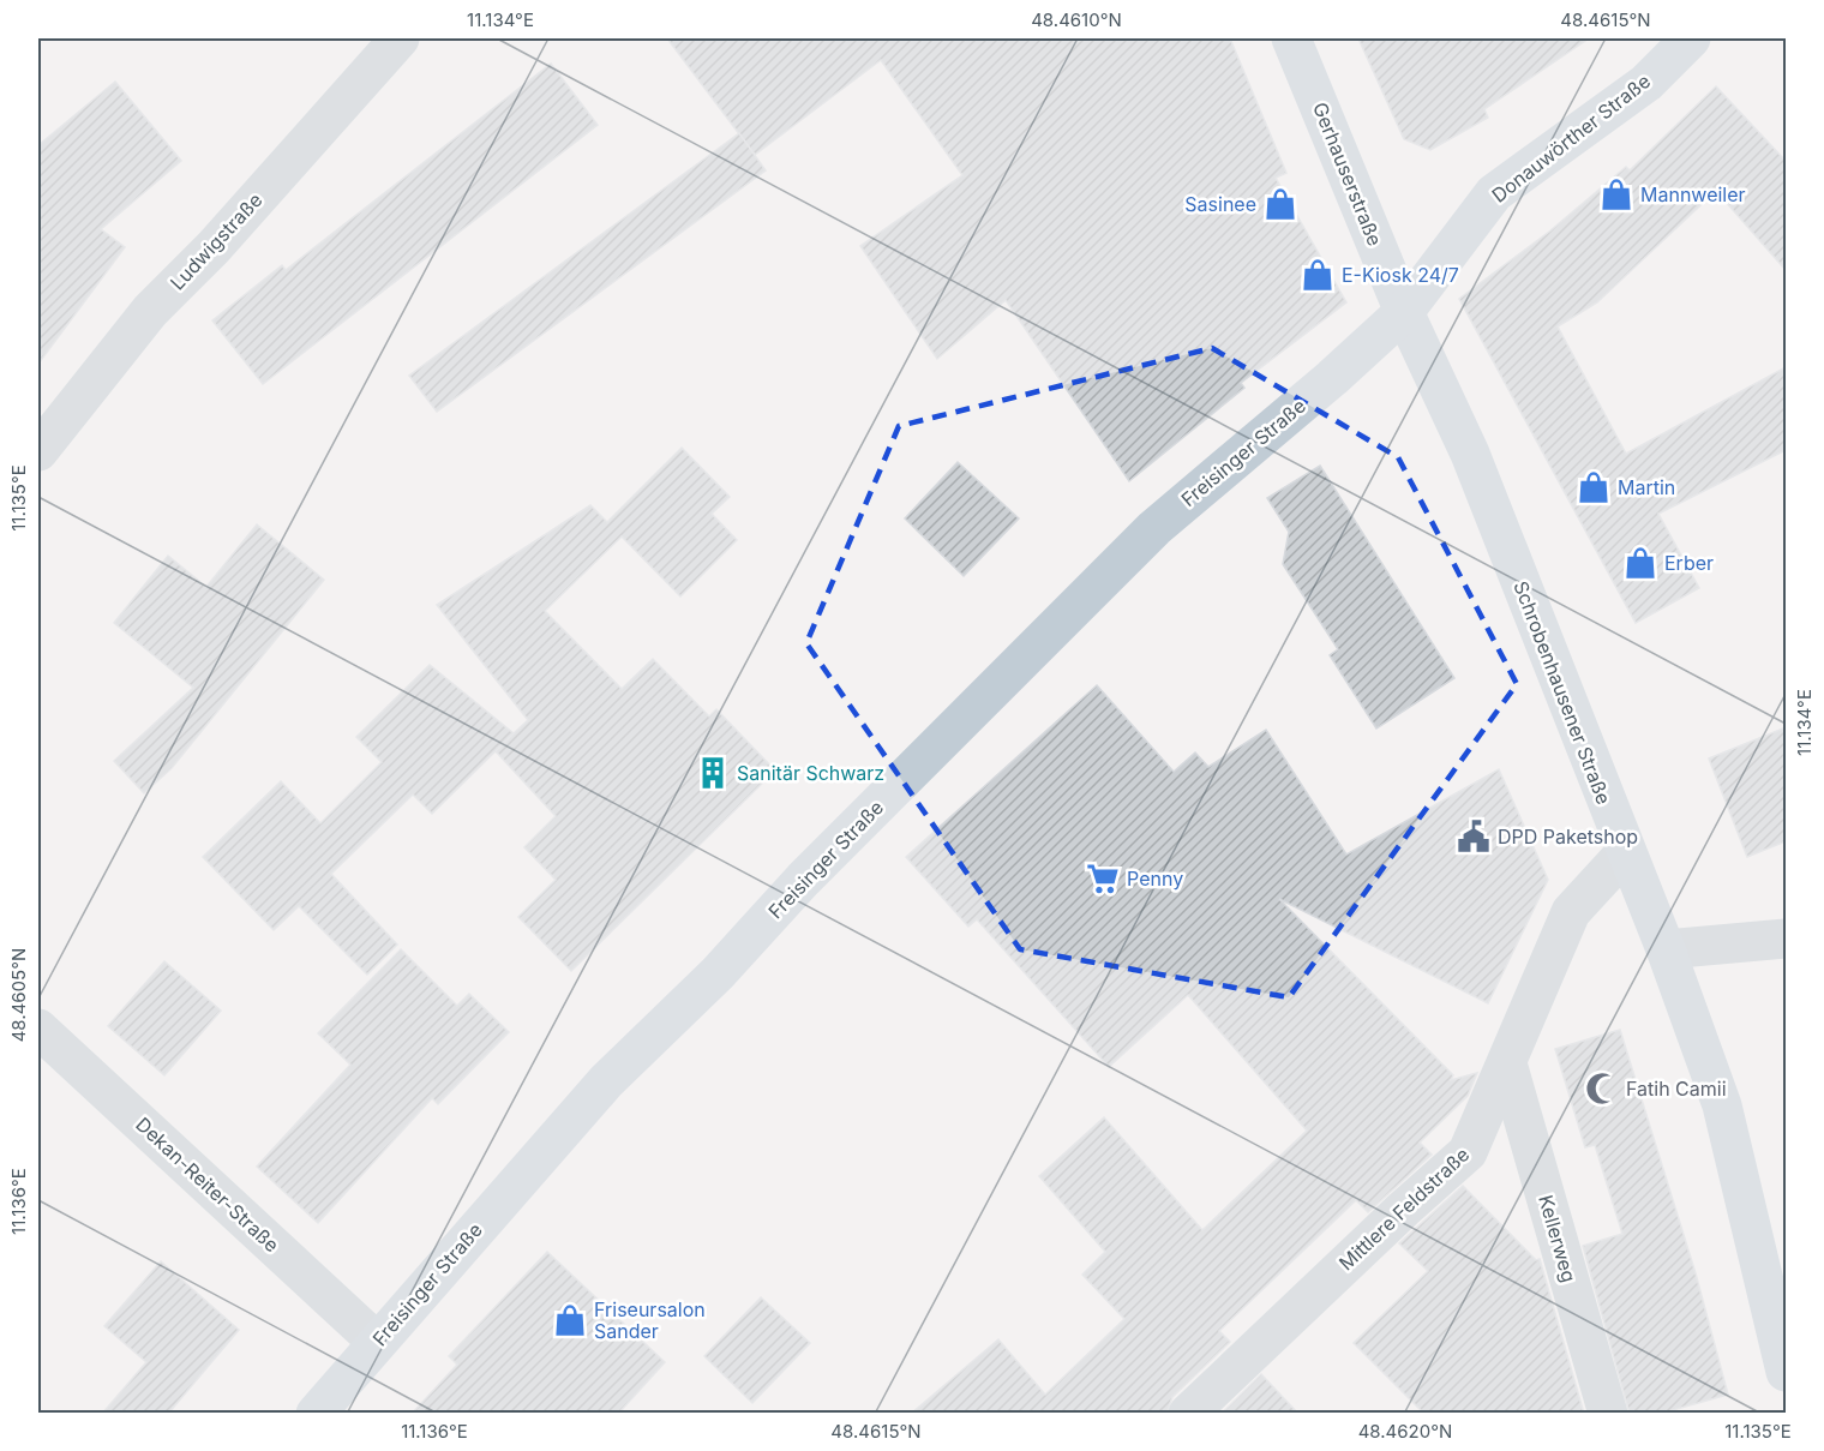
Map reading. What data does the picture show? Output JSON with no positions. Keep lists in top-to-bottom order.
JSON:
{
  "streets": {
    "main road": [
      "Donauwörther Straße",
      "Gerhauserstraße",
      "Freisinger Straße",
      "Schrobenhausener Straße"
    ],
    "street": [
      "Ludwigstraße",
      "Dekan-Reiter-Straße",
      "Mittlere Feldstraße",
      "Kellerweg"
    ]
  },
  "crossings": [
    ["Donauwörther Straße", "Gerhauserstraße"],
    ["Donauwörther Straße", "Freisinger Straße"],
    ["Donauwörther Straße", "Schrobenhausener Straße"],
    ["Gerhauserstraße", "Freisinger Straße"],
    ["Gerhauserstraße", "Schrobenhausener Straße"],
    ["Freisinger Straße", "Schrobenhausener Straße"],
    ["Freisinger Straße", "Dekan-Reiter-Straße"],
    ["Schrobenhausener Straße", "Mittlere Feldstraße"],
    ["Mittlere Feldstraße", "Kellerweg"]
  ],
  "places": {
    "shop": [
      "Mannweiler",
      "Sasinee",
      "E-Kiosk 24/7",
      "Martin",
      "Erber",
      "Friseursalon Sander"
    ],
    "building": ["Sanitär Schwarz"],
    "public building": ["DPD Paketshop"],
    "supermarket": ["Penny"],
    "mosque": ["Fatih Camii"]
  },
  "coordinates": [
    "11.134°E",
    "48.4610°N",
    "48.4615°N",
    "11.135°E",
    "48.4605°N",
    "11.136°E",
    "48.4620°N"
  ]
}
